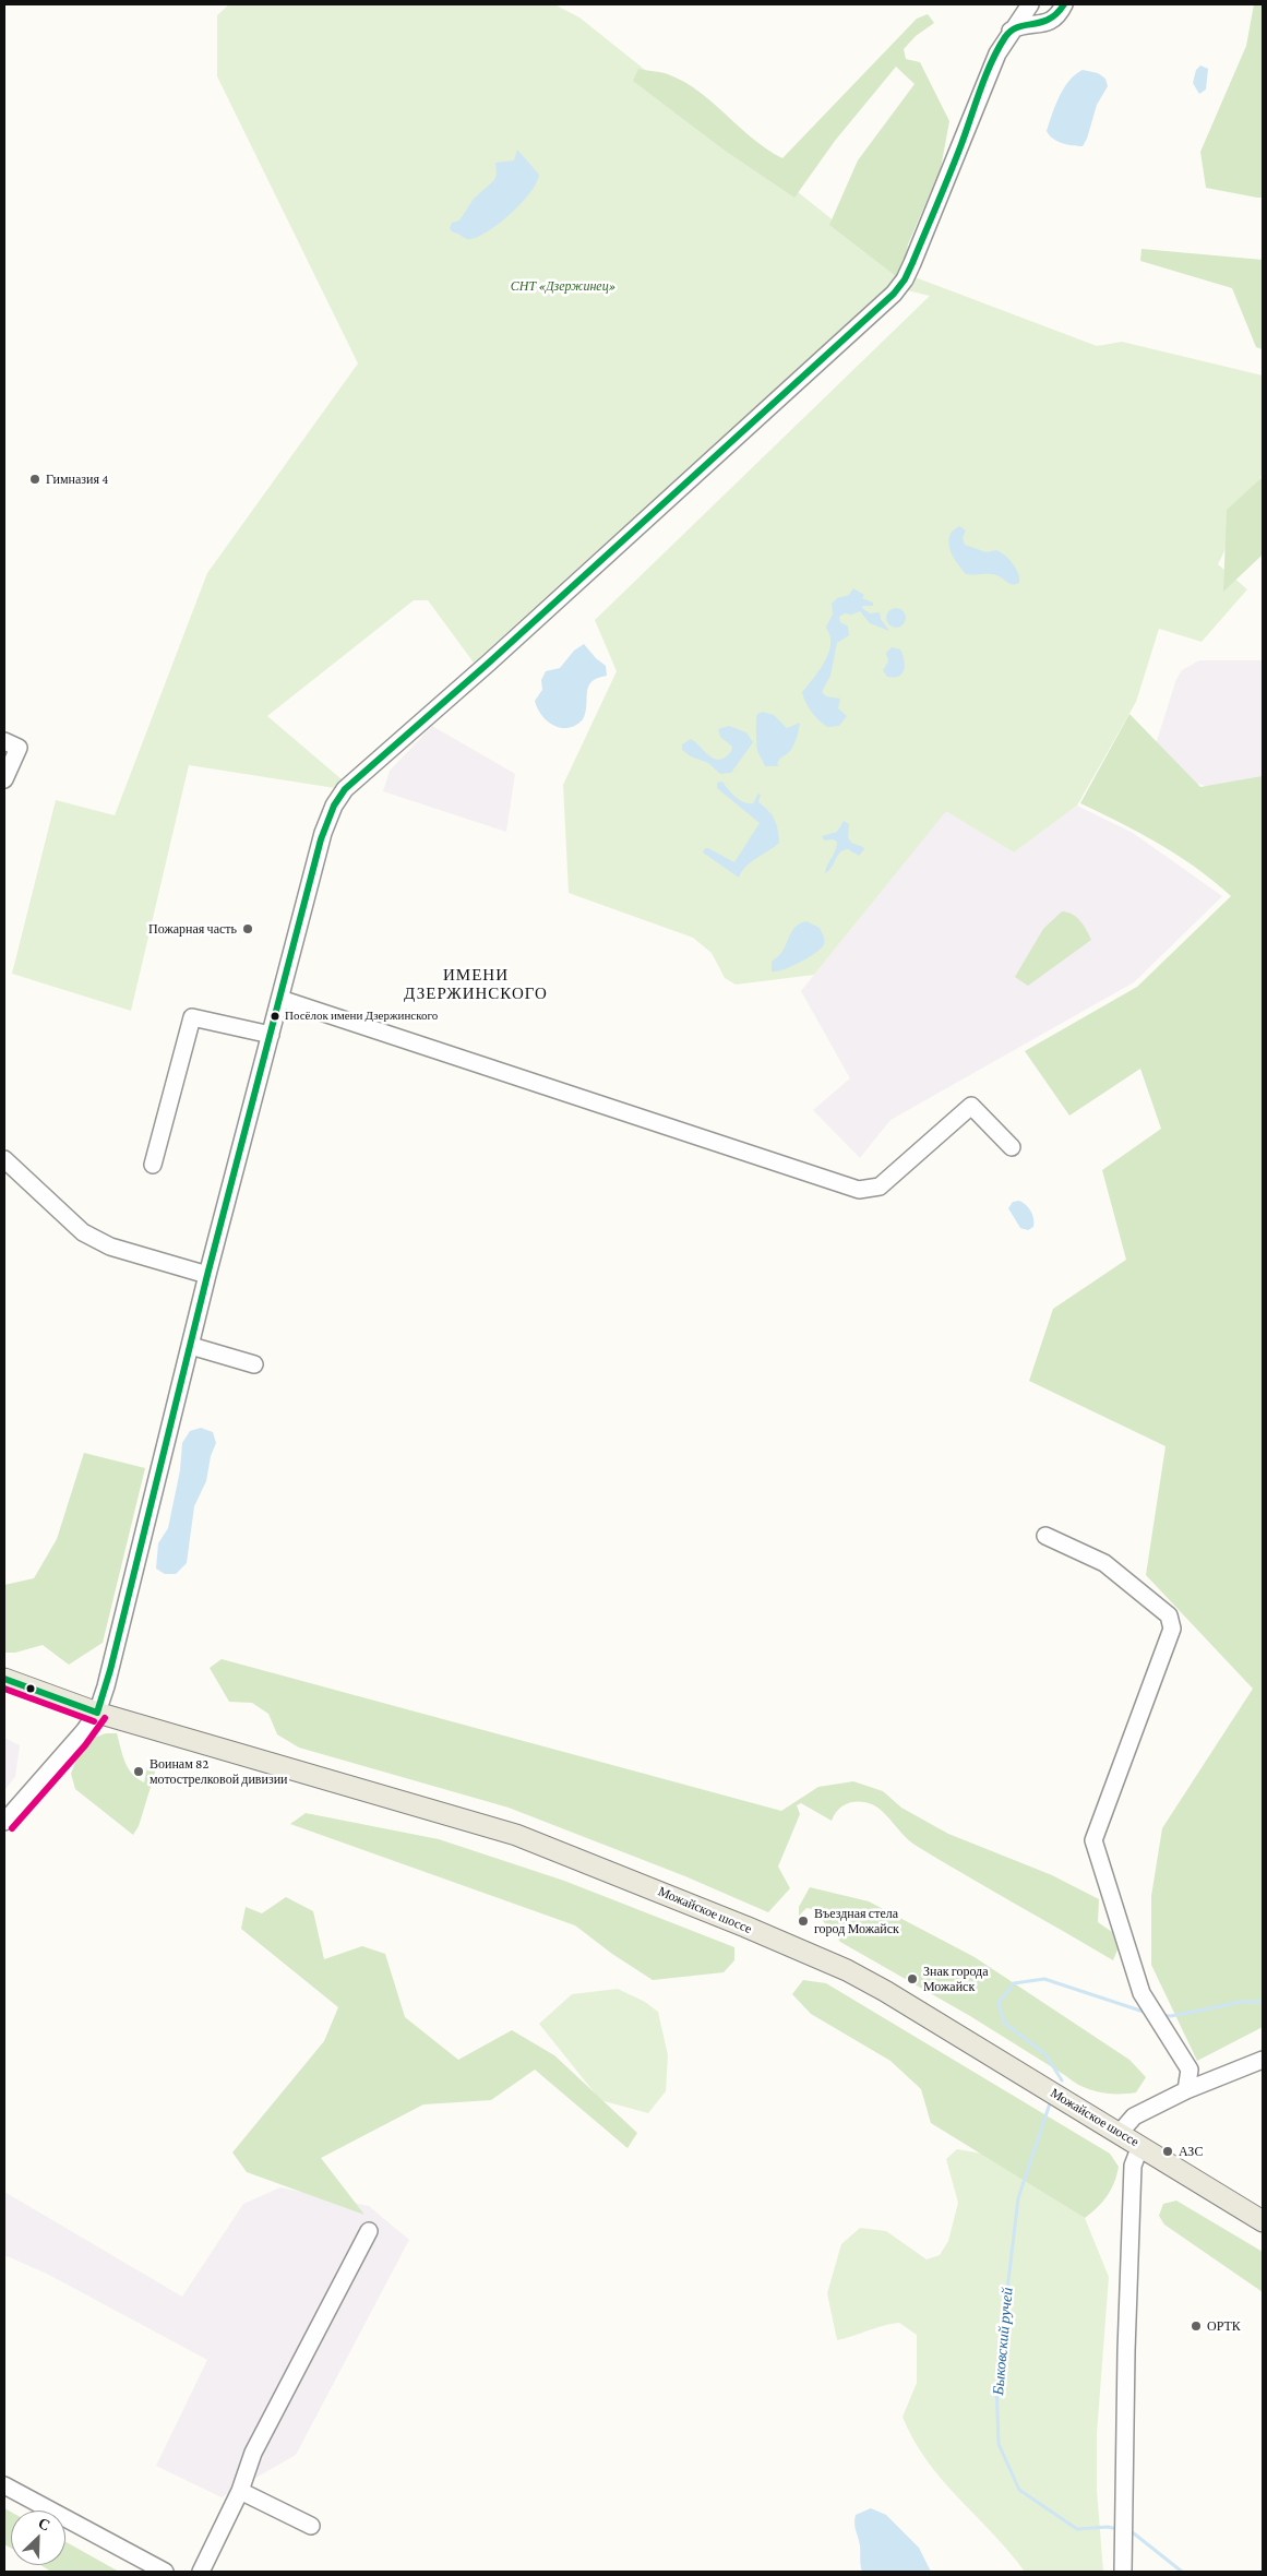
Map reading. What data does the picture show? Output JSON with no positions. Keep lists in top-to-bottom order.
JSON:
{
  "streets": {
    "main road": ["Можайское шоссе"]
  },
  "districts": ["ИМЕНИ ДЗЕРЖИНСКОГО"],
  "water": ["Быковский ручей"],
  "parks": ["СНТ «Дзержинец»"],
  "places": [
    "Гимназия 4",
    "Пожарная часть",
    "Посёлок имени Дзержинского",
    "Воинам 82 мотострелковой дивизии",
    "Въездная стела город Можайск",
    "Знак города Можайск",
    "АЗС",
    "ОРТК"
  ],
  "north": "top right"
}
